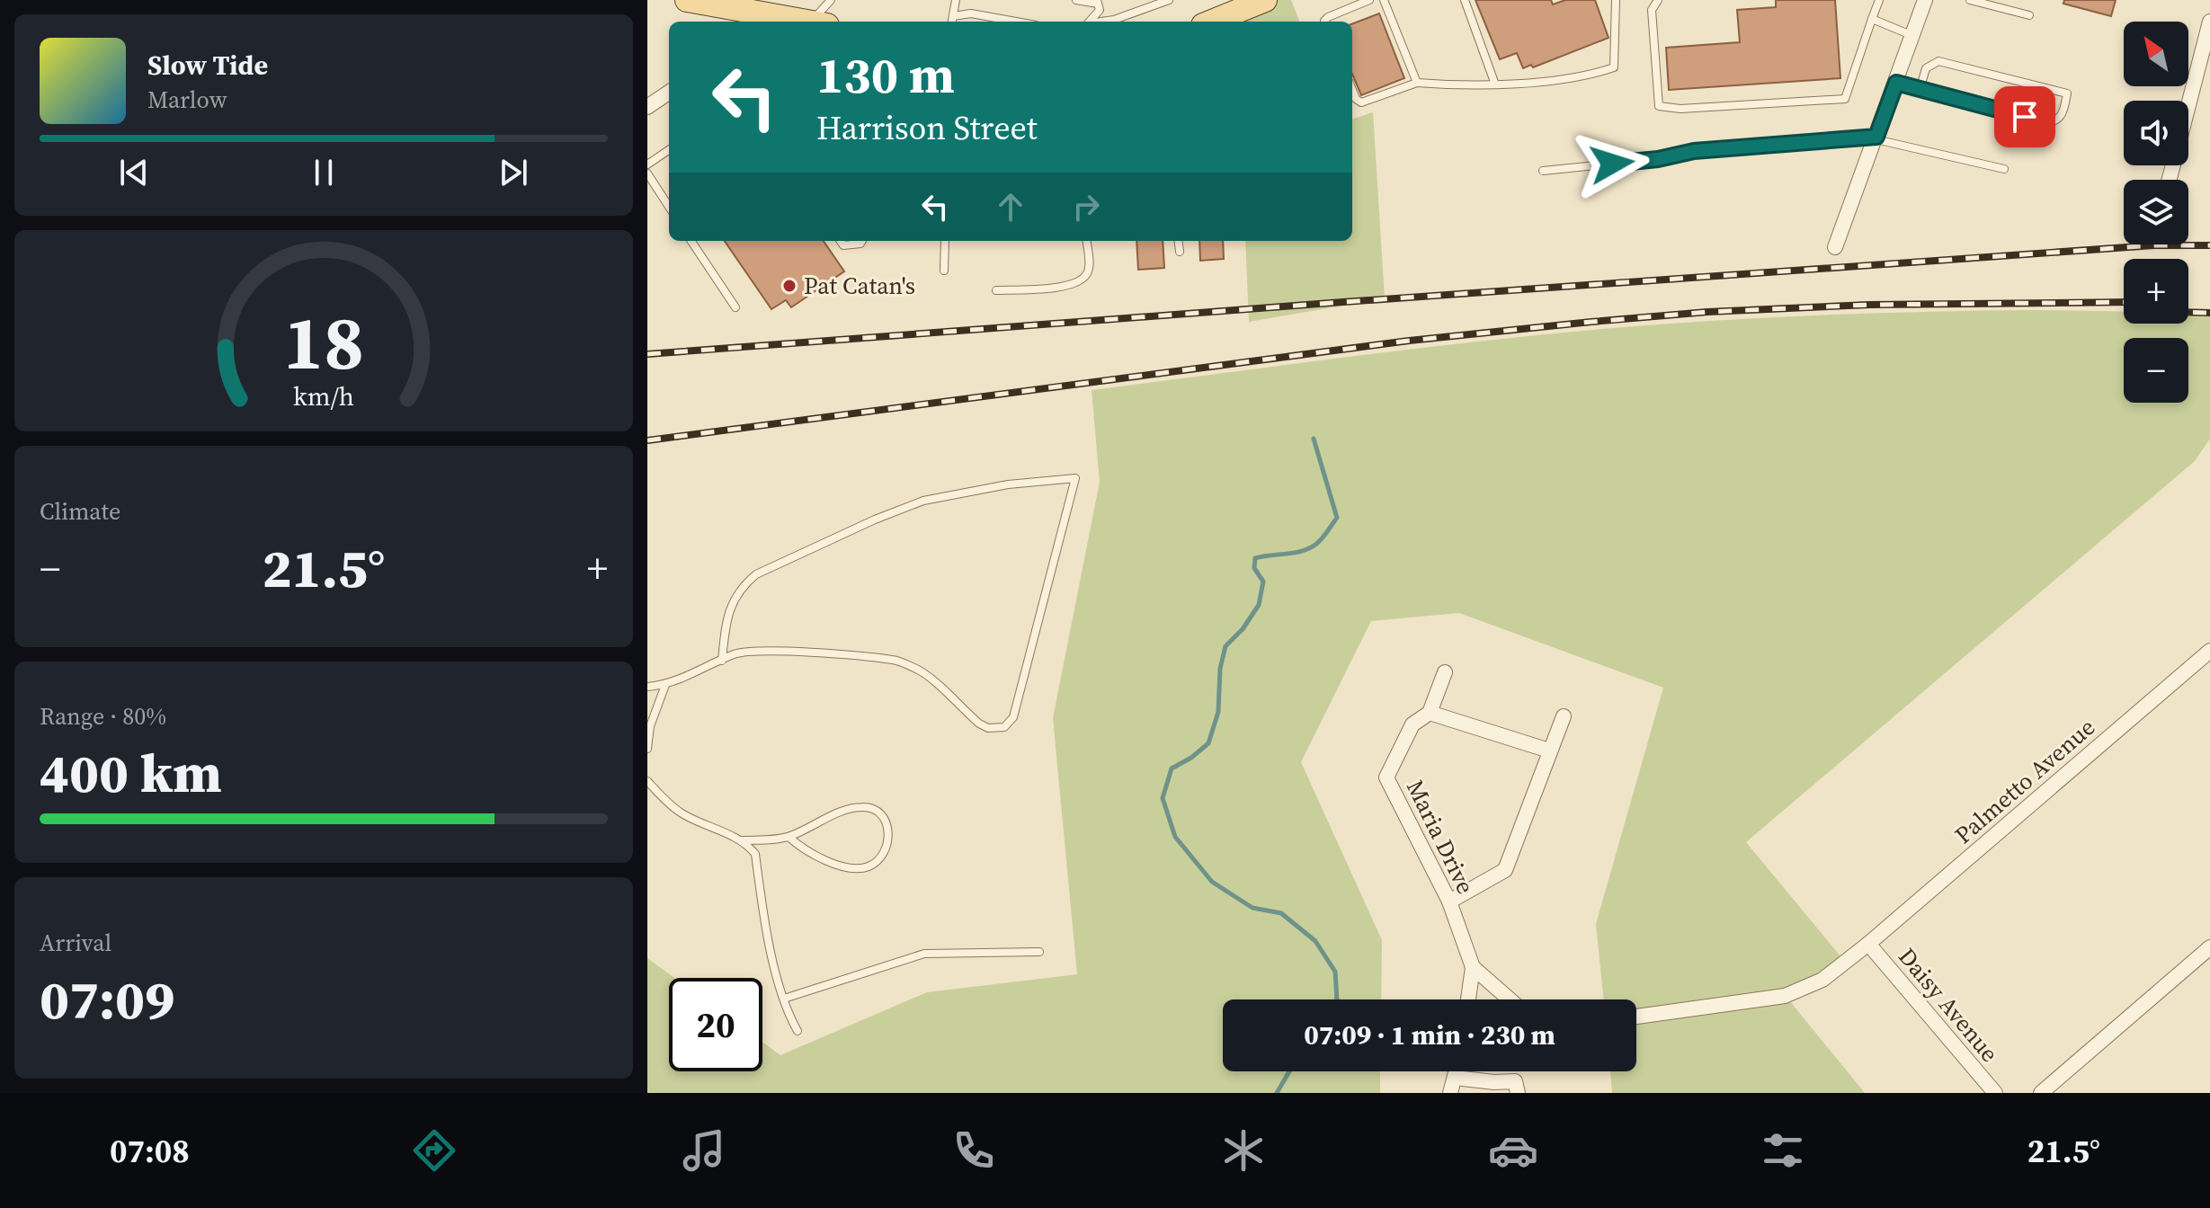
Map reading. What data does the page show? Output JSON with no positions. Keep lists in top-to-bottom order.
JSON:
{
  "streets": {
    "street": ["Palmetto Avenue", "Maria Drive", "Daisy Avenue"]
  },
  "crossings": [
    ["Palmetto Avenue", "Daisy Avenue"]
  ],
  "places": ["Pat Catan's"],
  "north": "top left",
  "page": {
    "map_buttons": ["+", "−"],
    "turn": ["130 m", "Harrison Street"],
    "song": ["Slow Tide", "Marlow"],
    "tile": [
      "Climate",
      ["Range · 80%", "400 km"],
      ["Arrival", "07:09"]
    ],
    "heat": ["−", "21.5°", "+"],
    "limit": "20",
    "trip": "07:09 · 1 min · 230 m",
    "tabs": ["07:08", "21.5°"],
    "gauge": ["18", "km/h"]
  }
}
